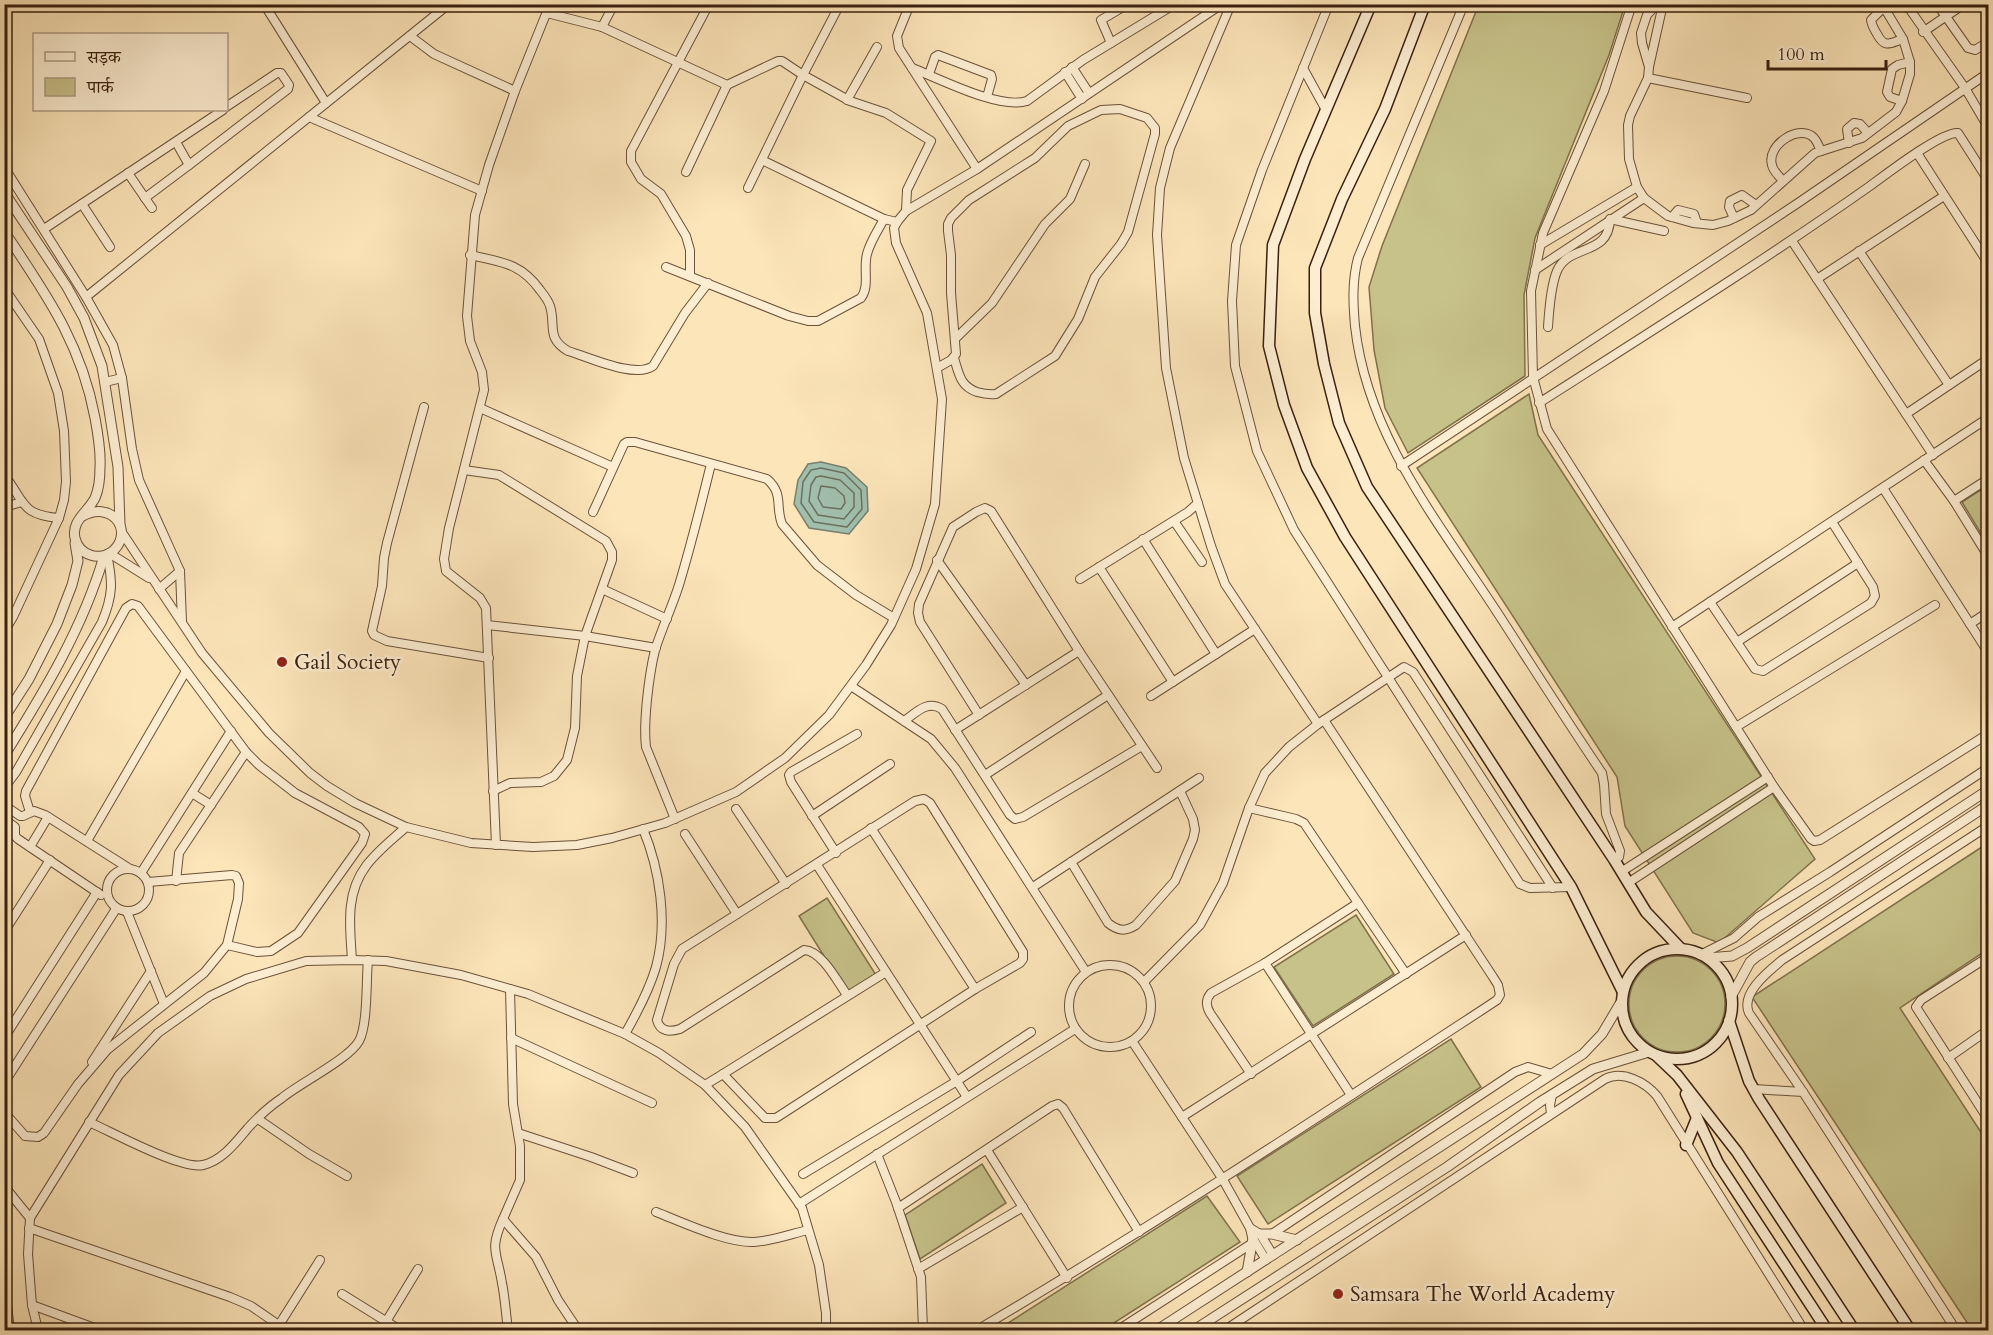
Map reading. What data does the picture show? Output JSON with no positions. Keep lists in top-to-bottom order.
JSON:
{
  "places": ["Gail Society", "Samsara The World Academy"],
  "legend": ["सड़क", "पार्क"],
  "scale_bar": "100 m"
}
